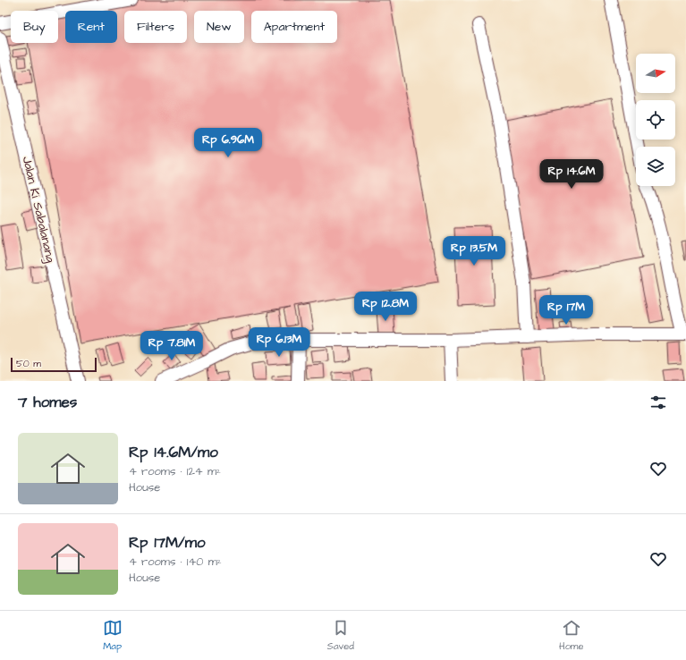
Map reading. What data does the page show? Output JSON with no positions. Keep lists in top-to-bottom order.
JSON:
{
  "streets": {
    "street": ["Jalan Ki Sabalanang"]
  },
  "scale_bar": "50 m",
  "north": "right",
  "page": {
    "chip": [
      "Buy",
      "Rent",
      "Filters",
      "New",
      "Apartment"
    ],
    "price": [
      "Rp 6.96M",
      "Rp 14.6M",
      "Rp 13.5M",
      "Rp 12.8M",
      "Rp 17M",
      "Rp 6.13M",
      "Rp 7.81M"
    ],
    "scale": "50 m",
    "heading": "7 homes",
    "list": [
      {
        "name": "Rp 14.6M/mo",
        "note": "4 rooms · 124 m² · House"
      },
      {
        "name": "Rp 17M/mo",
        "note": "4 rooms · 140 m² · House"
      }
    ],
    "tabs": ["Map", "Saved", "Home"]
  }
}
